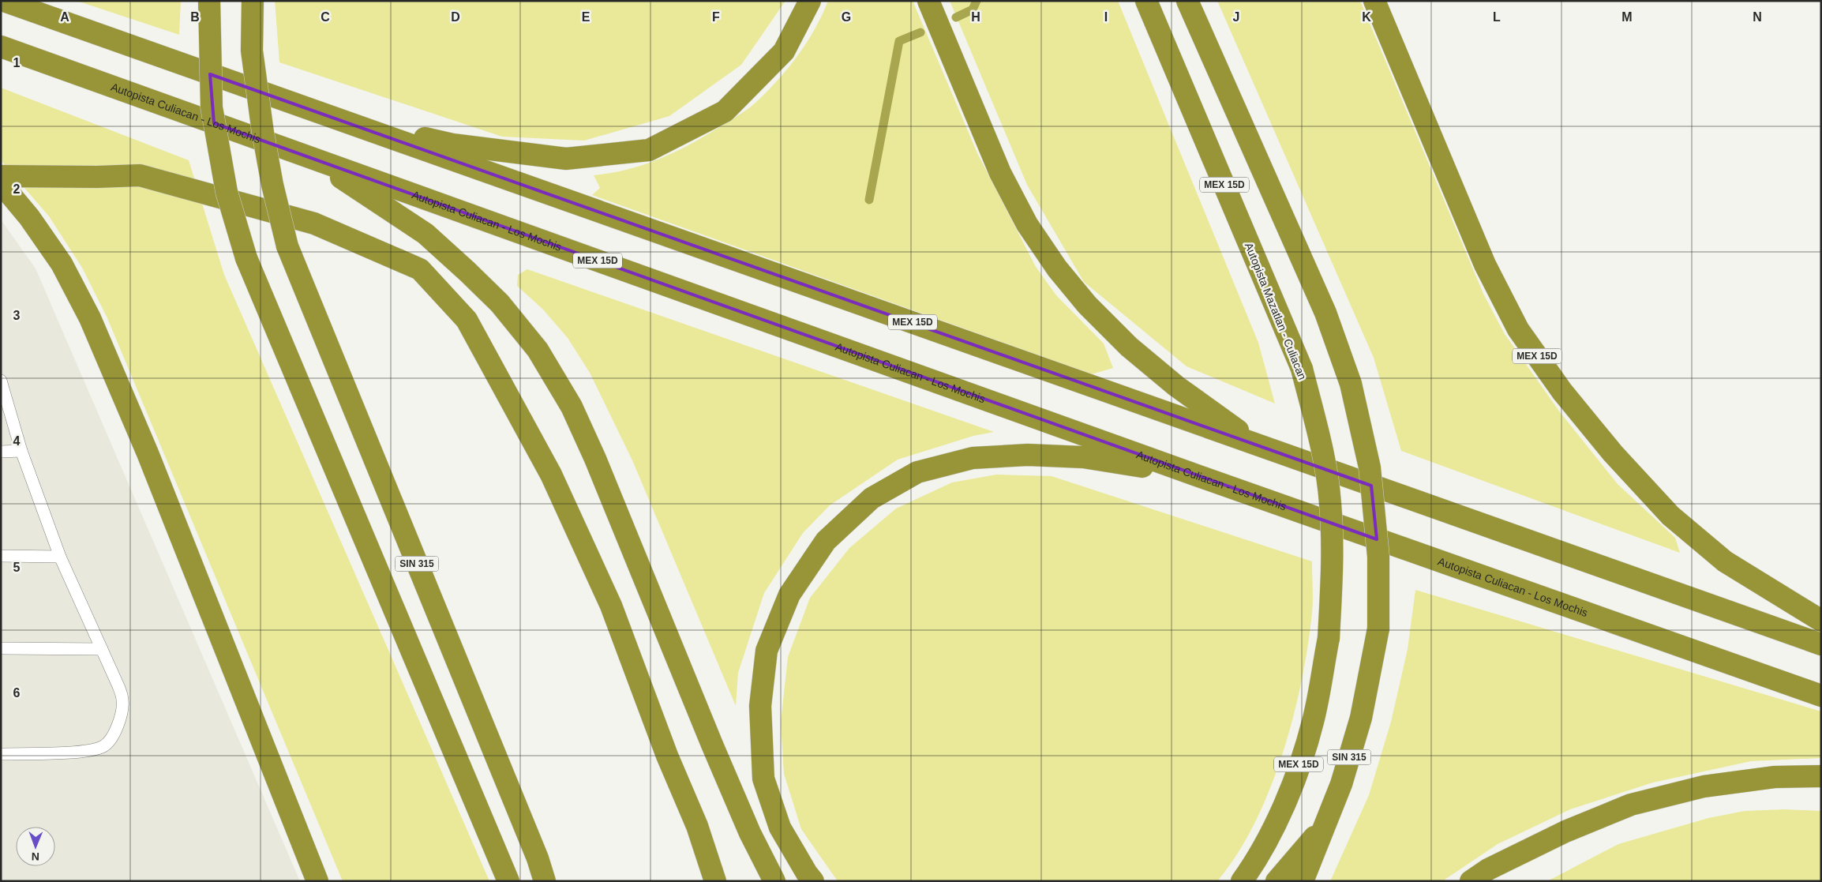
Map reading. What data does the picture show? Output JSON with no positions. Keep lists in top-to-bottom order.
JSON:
{
  "streets": {
    "highway": [
      "Autopista Culiacan - Los Mochis",
      "MEX 15D",
      "Autopista Mazatlan - Culiacan",
      "SIN 315"
    ]
  },
  "crossings": [
    ["Autopista Culiacan - Los Mochis", "MEX 15D"],
    ["MEX 15D", "SIN 315"]
  ],
  "north": "bottom",
  "grid": {
    "columns": [
      "A",
      "B",
      "C",
      "D",
      "E",
      "F",
      "G",
      "H",
      "I",
      "J",
      "K",
      "L",
      "M",
      "N"
    ],
    "rows": [
      "1",
      "2",
      "3",
      "4",
      "5",
      "6"
    ]
  }
}
